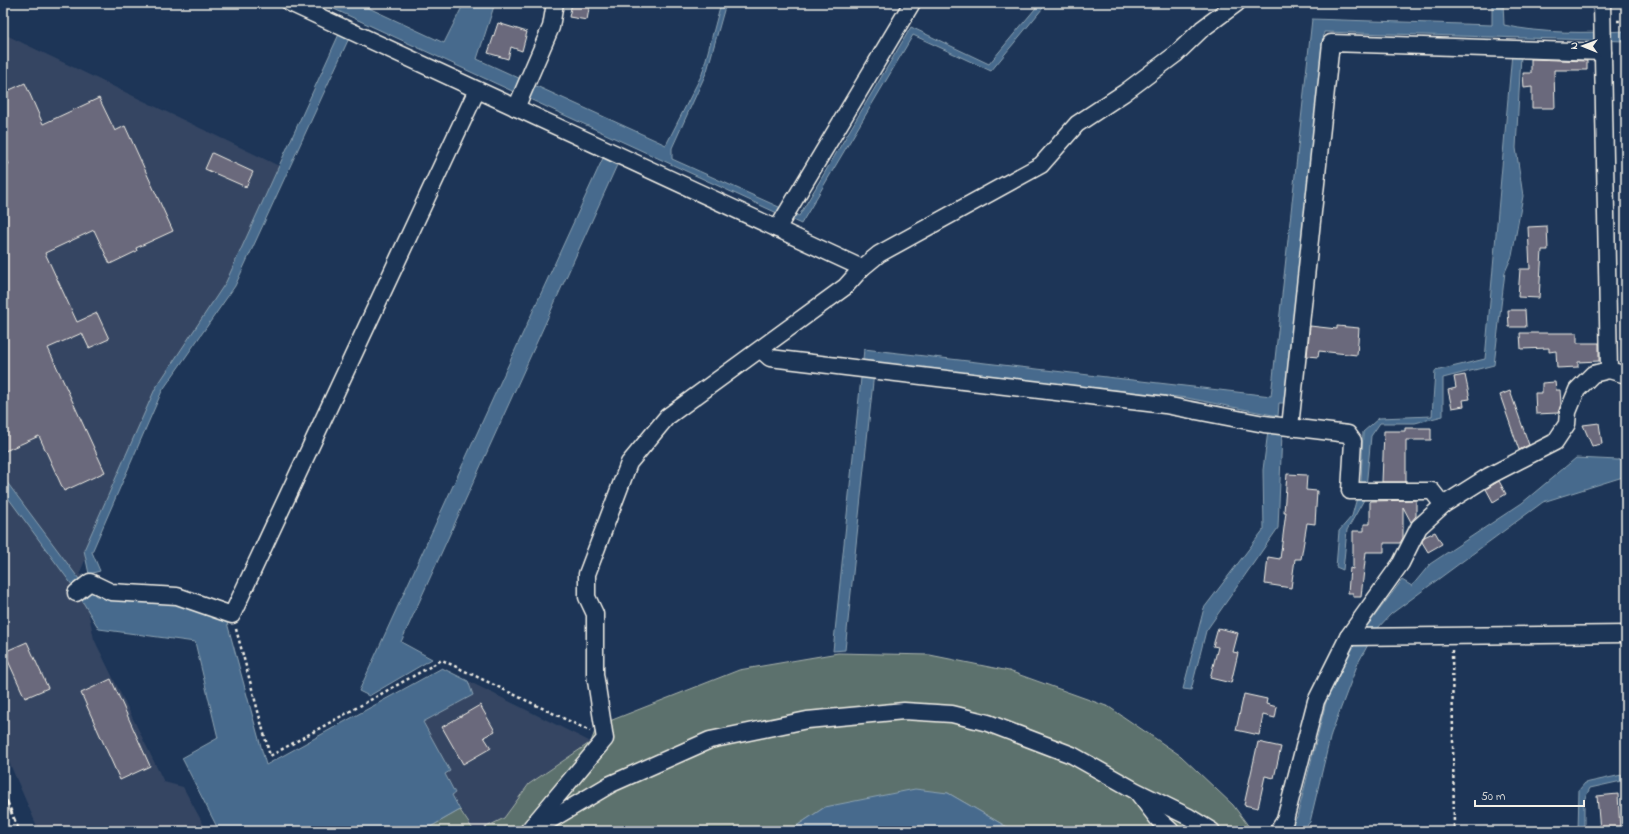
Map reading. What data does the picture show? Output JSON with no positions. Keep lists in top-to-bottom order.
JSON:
{
  "scale_bar": "50 m",
  "north": "left"
}
